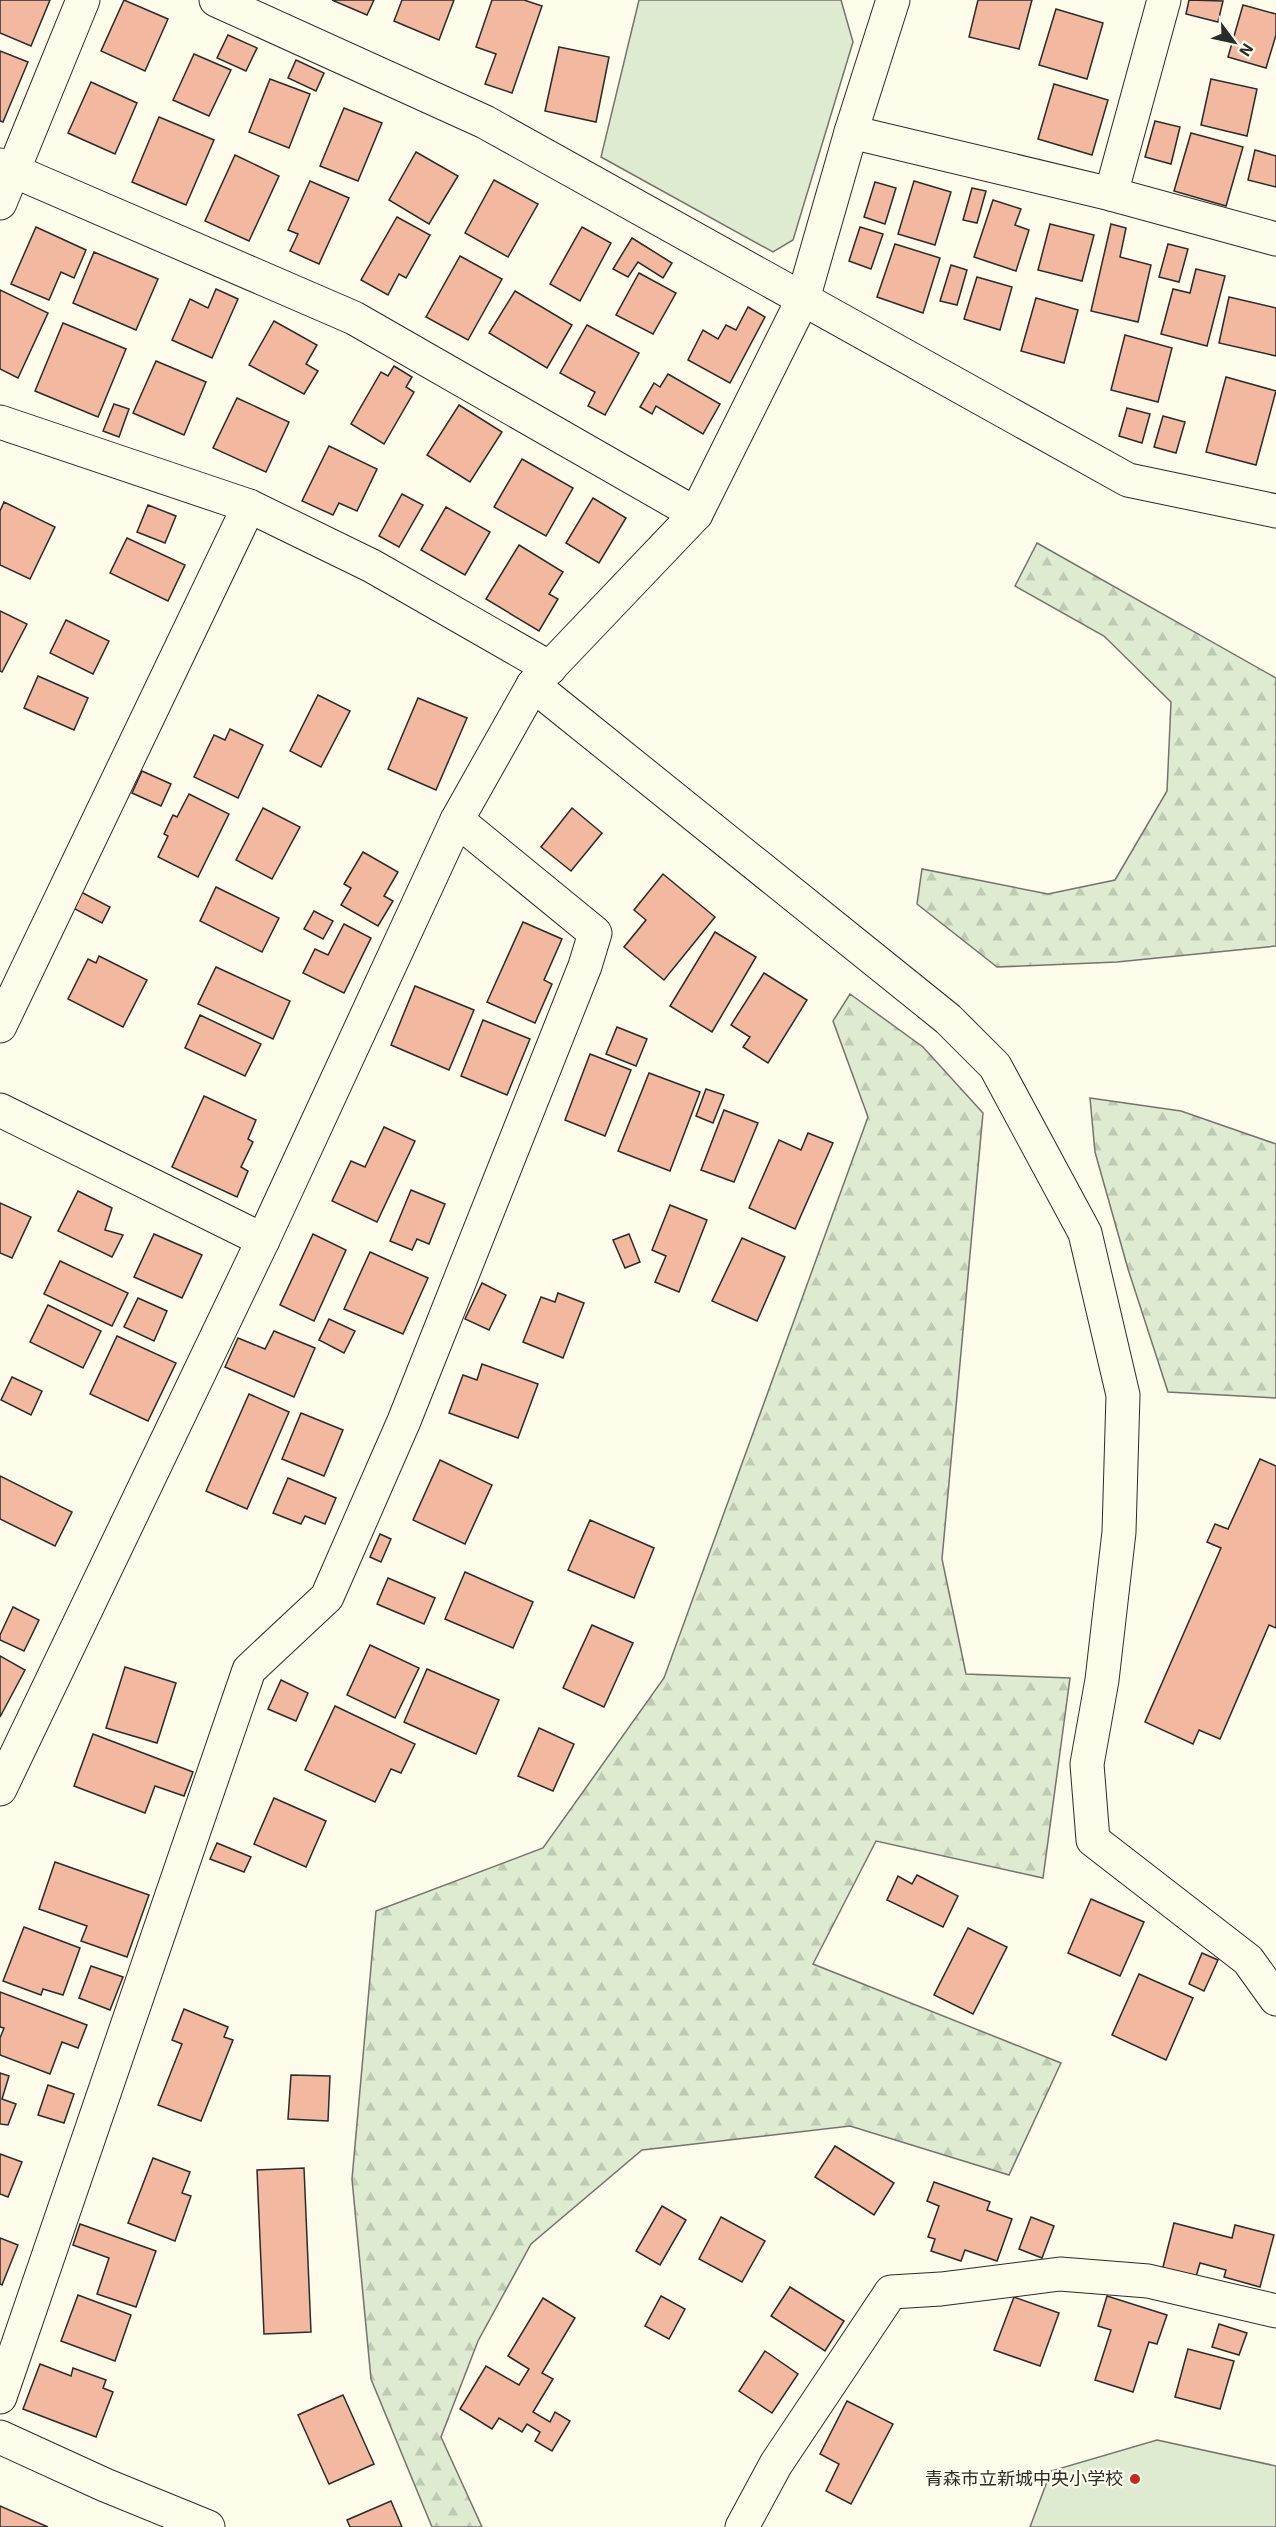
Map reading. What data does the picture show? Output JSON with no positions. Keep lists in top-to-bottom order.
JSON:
{
  "places": ["青森市立新城中央小学校"],
  "north": "bottom right"
}
